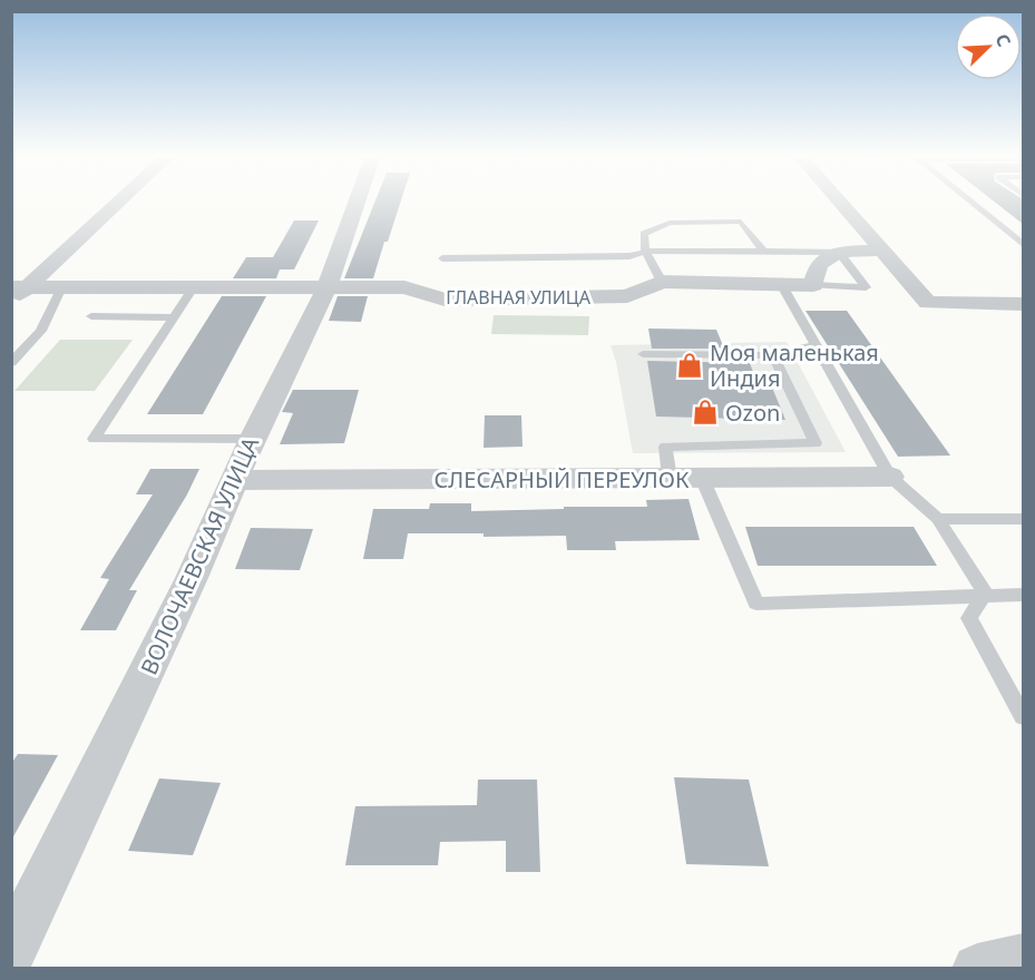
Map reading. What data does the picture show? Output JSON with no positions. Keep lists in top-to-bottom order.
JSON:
{
  "streets": {
    "street": ["ГЛАВНАЯ УЛИЦА", "СЛЕСАРНЫЙ ПЕРЕУЛОК", "ВОЛОЧАЕВСКАЯ УЛИЦА"]
  },
  "crossings": [
    ["ГЛАВНАЯ УЛИЦА", "ВОЛОЧАЕВСКАЯ УЛИЦА"],
    ["СЛЕСАРНЫЙ ПЕРЕУЛОК", "ВОЛОЧАЕВСКАЯ УЛИЦА"]
  ],
  "places": {
    "shop": ["Моя маленькая Индия", "Ozon"]
  },
  "north": "top right"
}
